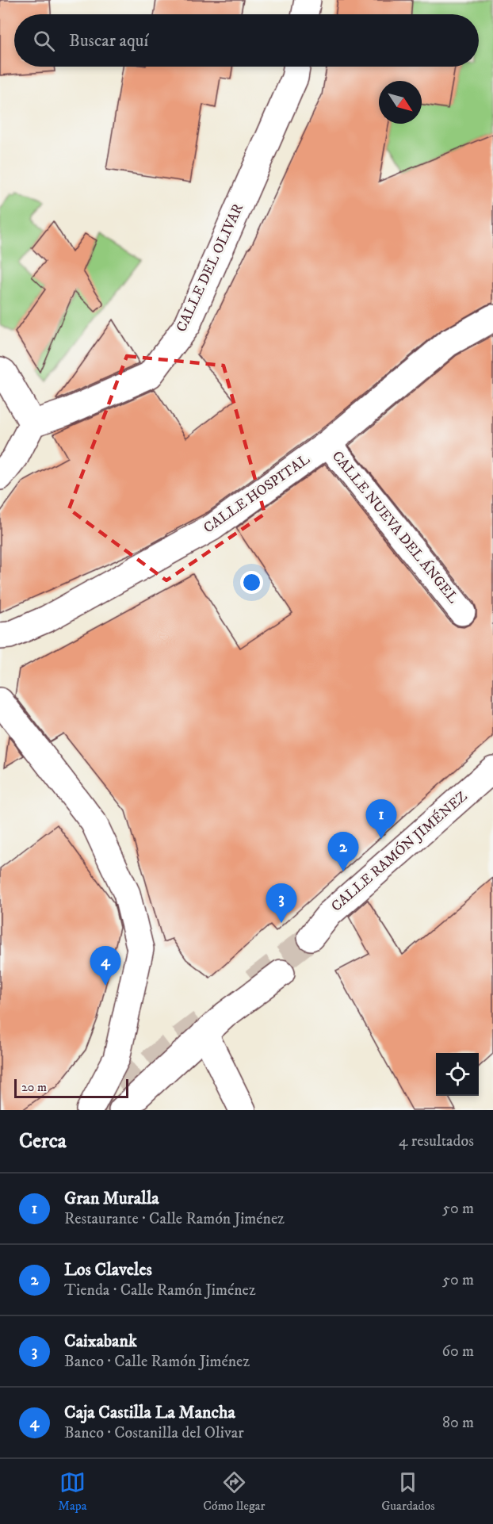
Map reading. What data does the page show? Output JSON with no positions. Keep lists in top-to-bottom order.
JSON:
{
  "streets": {
    "street": [
      "CALLE DEL OLIVAR",
      "CALLE HOSPITAL",
      "CALLE NUEVA DEL ÁNGEL",
      "CALLE RAMÓN JIMÉNEZ"
    ]
  },
  "crossings": [
    ["CALLE HOSPITAL", "CALLE NUEVA DEL ÁNGEL"]
  ],
  "scale_bar": "20 m",
  "north": "bottom right",
  "page": {
    "search": "Buscar aquí",
    "pins": [
      "1",
      "2",
      "3",
      "4"
    ],
    "scale": "20 m",
    "heading": ["Cerca", "4 resultados"],
    "list": [
      {
        "mark": "1",
        "name": "Gran Muralla",
        "note": "Restaurante · Calle Ramón Jiménez",
        "value": "50 m"
      },
      {
        "mark": "2",
        "name": "Los Claveles",
        "note": "Tienda · Calle Ramón Jiménez",
        "value": "50 m"
      },
      {
        "mark": "3",
        "name": "Caixabank",
        "note": "Banco · Calle Ramón Jiménez",
        "value": "60 m"
      },
      {
        "mark": "4",
        "name": "Caja Castilla La Mancha",
        "note": "Banco · Costanilla del Olivar",
        "value": "80 m"
      }
    ],
    "nav": ["Mapa", "Cómo llegar", "Guardados"]
  }
}
